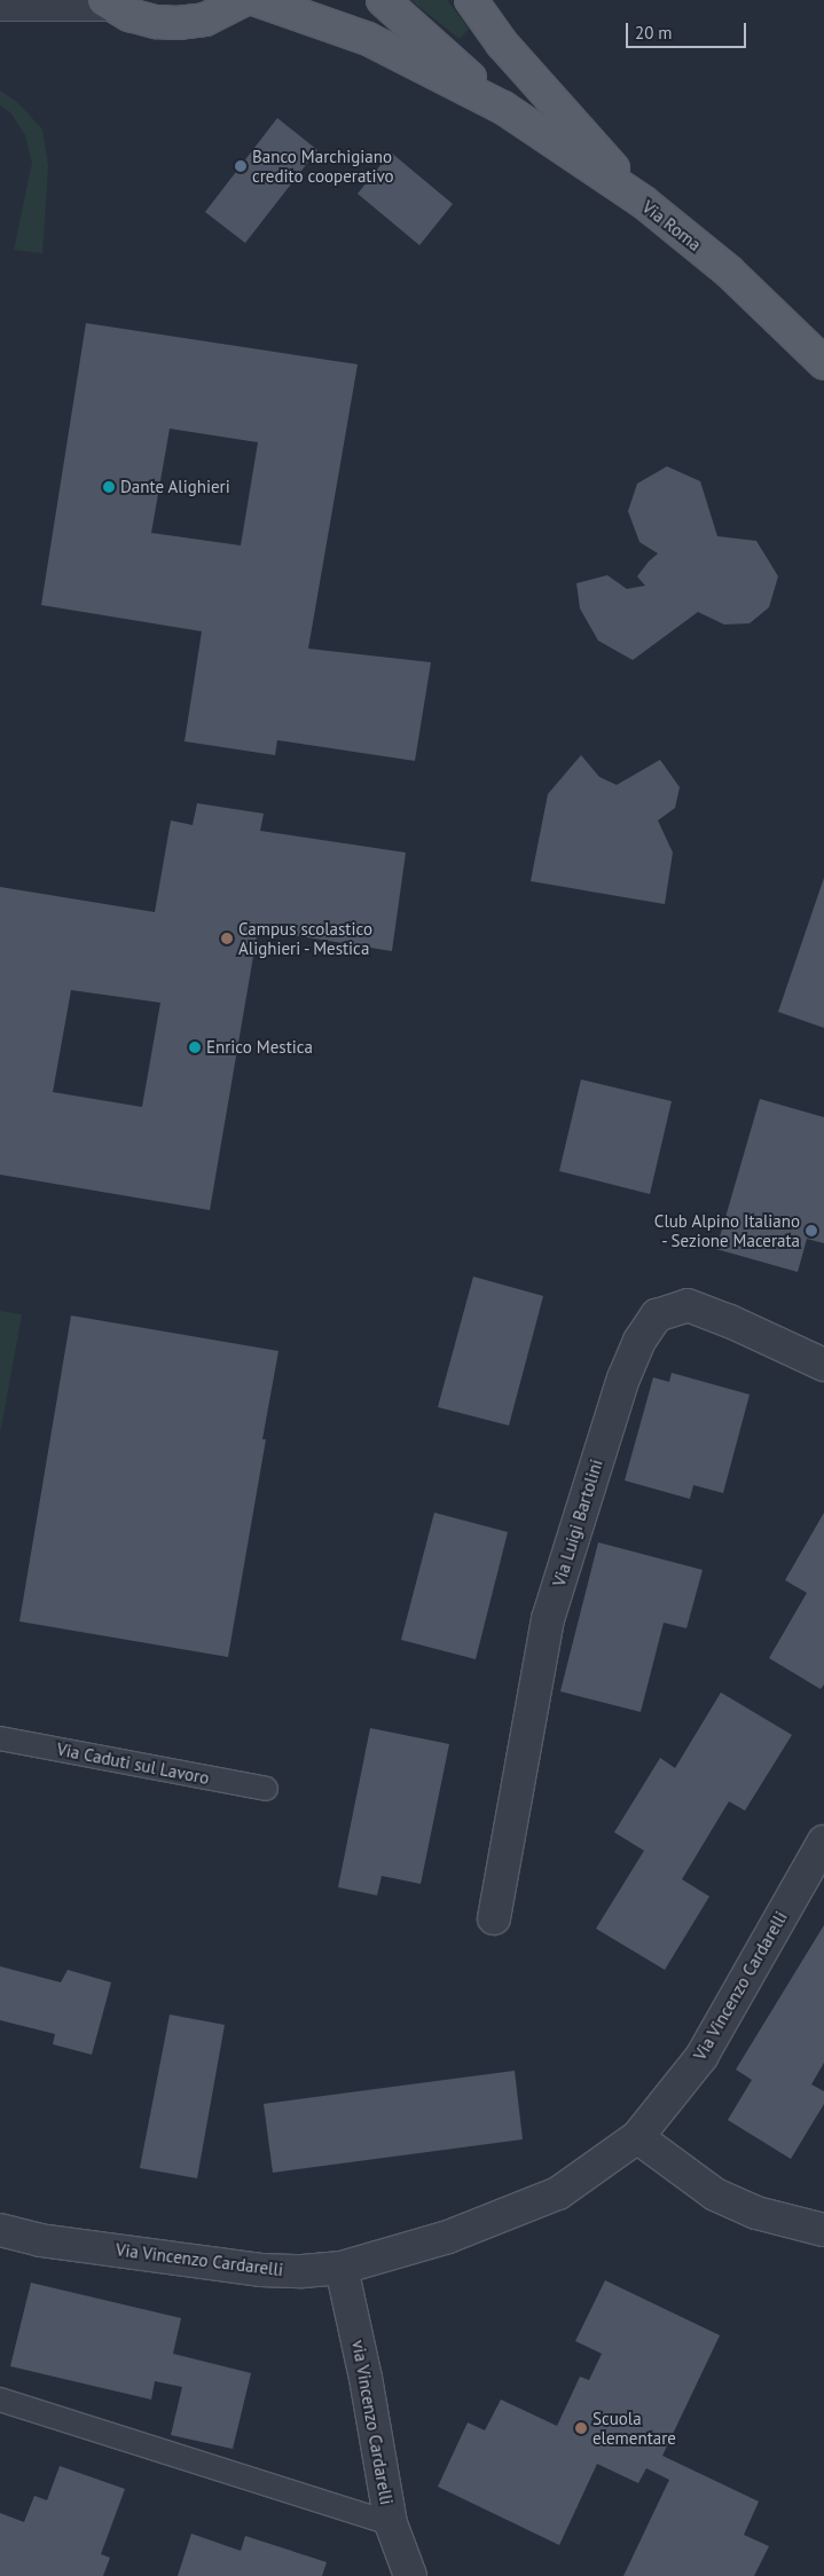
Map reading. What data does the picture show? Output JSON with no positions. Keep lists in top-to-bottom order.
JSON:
{
  "streets": {
    "main road": ["Via Roma"],
    "street": ["Via Luigi Bartolini", "Via Vincenzo Cardarelli", "via Vincenzo Cardarelli"],
    "lane": ["Via Caduti sul Lavoro"]
  },
  "crossings": [
    ["Via Vincenzo Cardarelli", "via Vincenzo Cardarelli"]
  ],
  "places": [
    "Banco Marchigiano credito cooperativo",
    "Dante Alighieri",
    "Campus scolastico Alighieri - Mestica",
    "Enrico Mestica",
    "Club Alpino Italiano - Sezione Macerata",
    "Scuola elementare"
  ],
  "scale_bar": "20 m"
}
